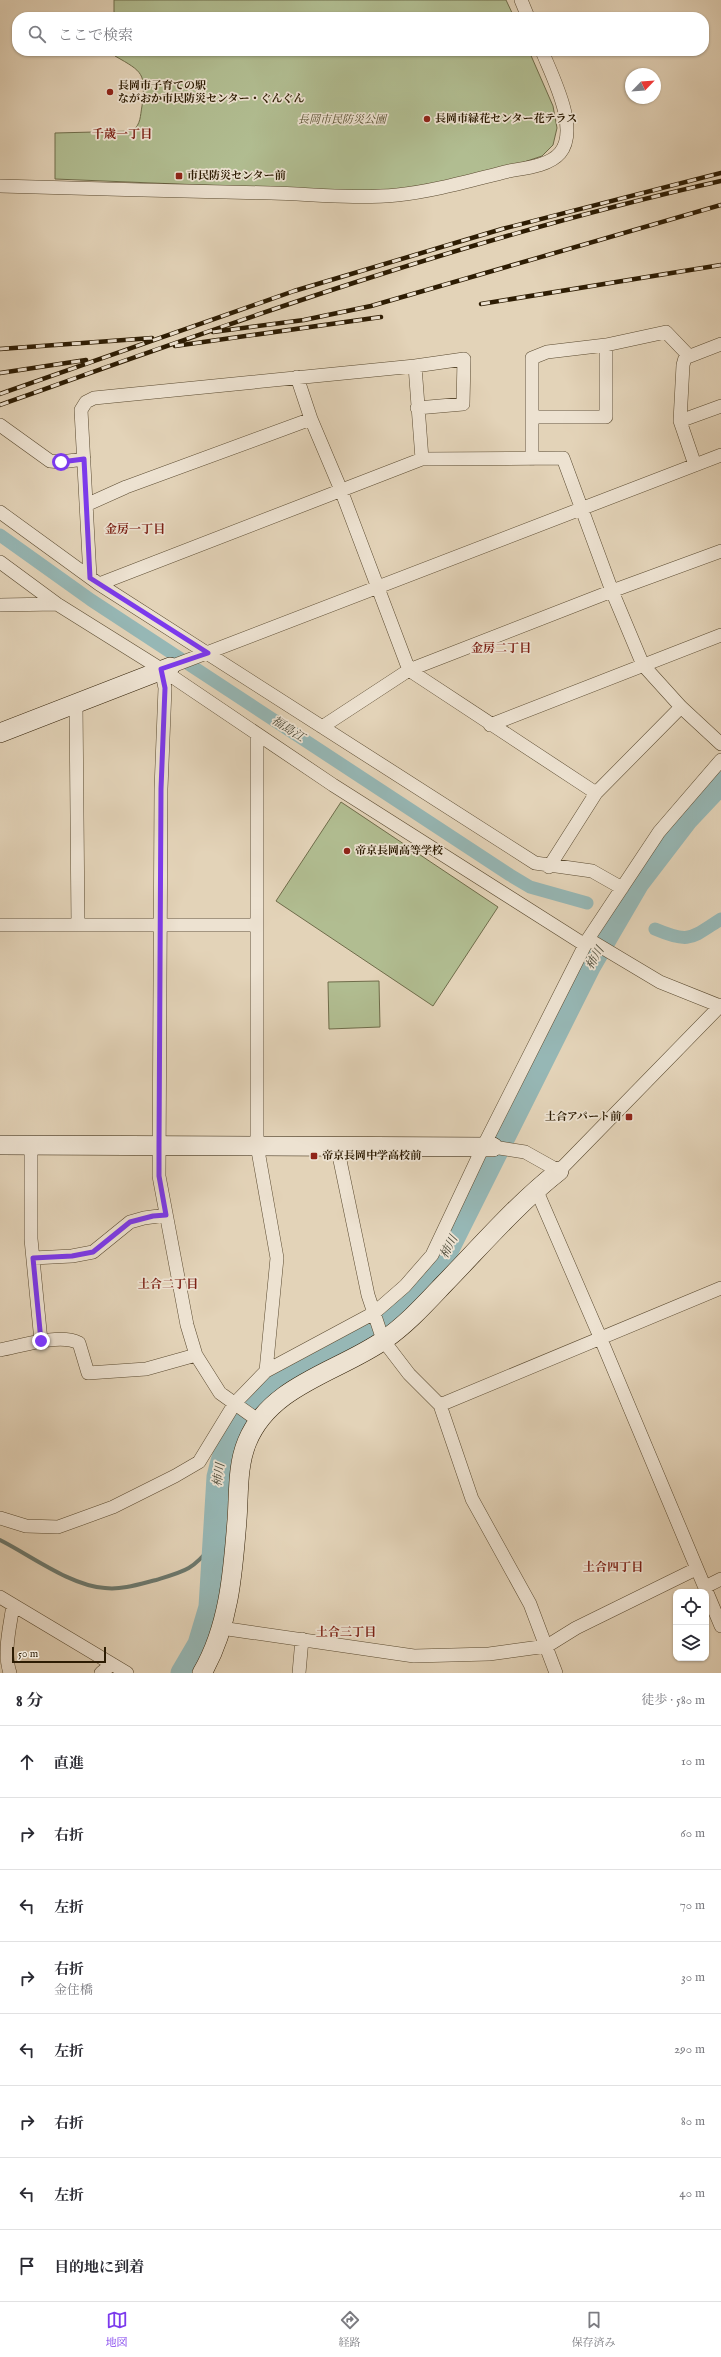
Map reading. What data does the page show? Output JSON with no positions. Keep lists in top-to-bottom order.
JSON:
{
  "districts": [
    "千歳一丁目",
    "金房一丁目",
    "金房二丁目",
    "土合二丁目",
    "土合四丁目",
    "土合三丁目"
  ],
  "water": ["福島江", "柿川"],
  "parks": ["長岡市民防災公園"],
  "places": {
    "other": ["長岡市子育ての駅 ながおか市民防災センター・ぐんぐん", "長岡市緑花センター花テラス", "帝京長岡高等学校"],
    "transit": ["市民防災センター前", "土合アパート前", "帝京長岡中学高校前"]
  },
  "scale_bar": "50 m",
  "north": "top right",
  "page": {
    "search": "ここで検索",
    "scale": "50 m",
    "heading": ["8 分", "徒歩 · 580 m"],
    "list": [
      ["直進", "10 m"],
      ["右折", "60 m"],
      ["左折", "70 m"],
      ["右折", "金住橋", "30 m"],
      ["左折", "290 m"],
      ["右折", "80 m"],
      ["左折", "40 m"],
      "目的地に到着"
    ],
    "nav": ["地図", "経路", "保存済み"]
  }
}
